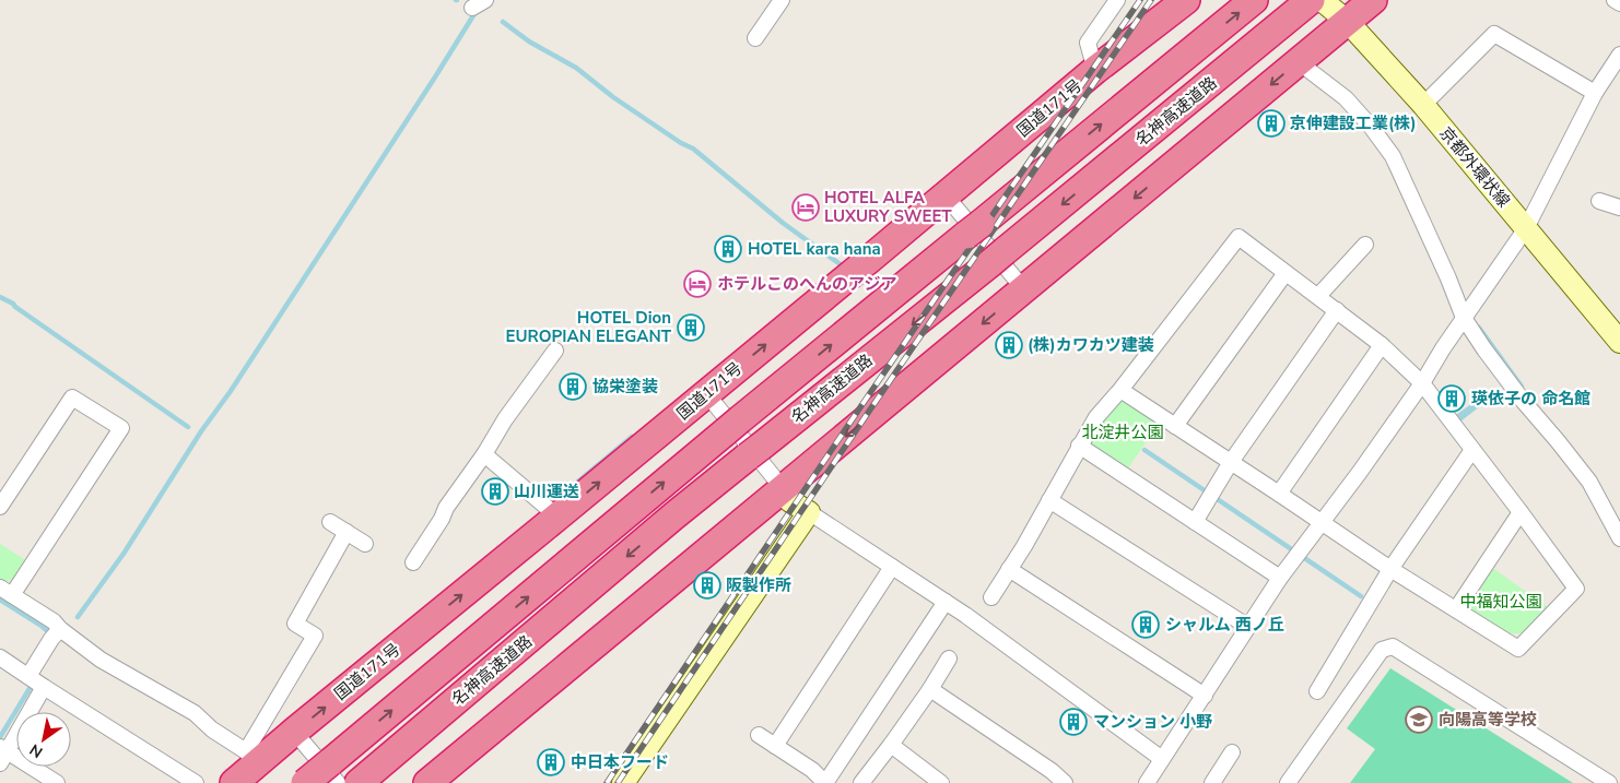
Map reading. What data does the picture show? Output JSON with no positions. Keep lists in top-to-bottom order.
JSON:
{
  "streets": {
    "highway": ["国道171号", "名神高速道路"],
    "main road": ["京都外環状線"]
  },
  "parks": ["北淀井公園", "中福知公園"],
  "places": {
    "building": [
      "京伸建設工業(株)",
      "HOTEL kara hana",
      "HOTEL Dion EUROPIAN ELEGANT",
      "(株)カワカツ建装",
      "協栄塗装",
      "瑛依子の 命名館",
      "山川運送",
      "阪製作所",
      "シャルム 西ノ丘",
      "マンション 小野",
      "中日本フード"
    ],
    "hotel": ["HOTEL ALFA LUXURY SWEET", "ホテルこのへんのアジア"],
    "school or university": ["向陽高等学校"]
  },
  "north": "bottom left"
}
